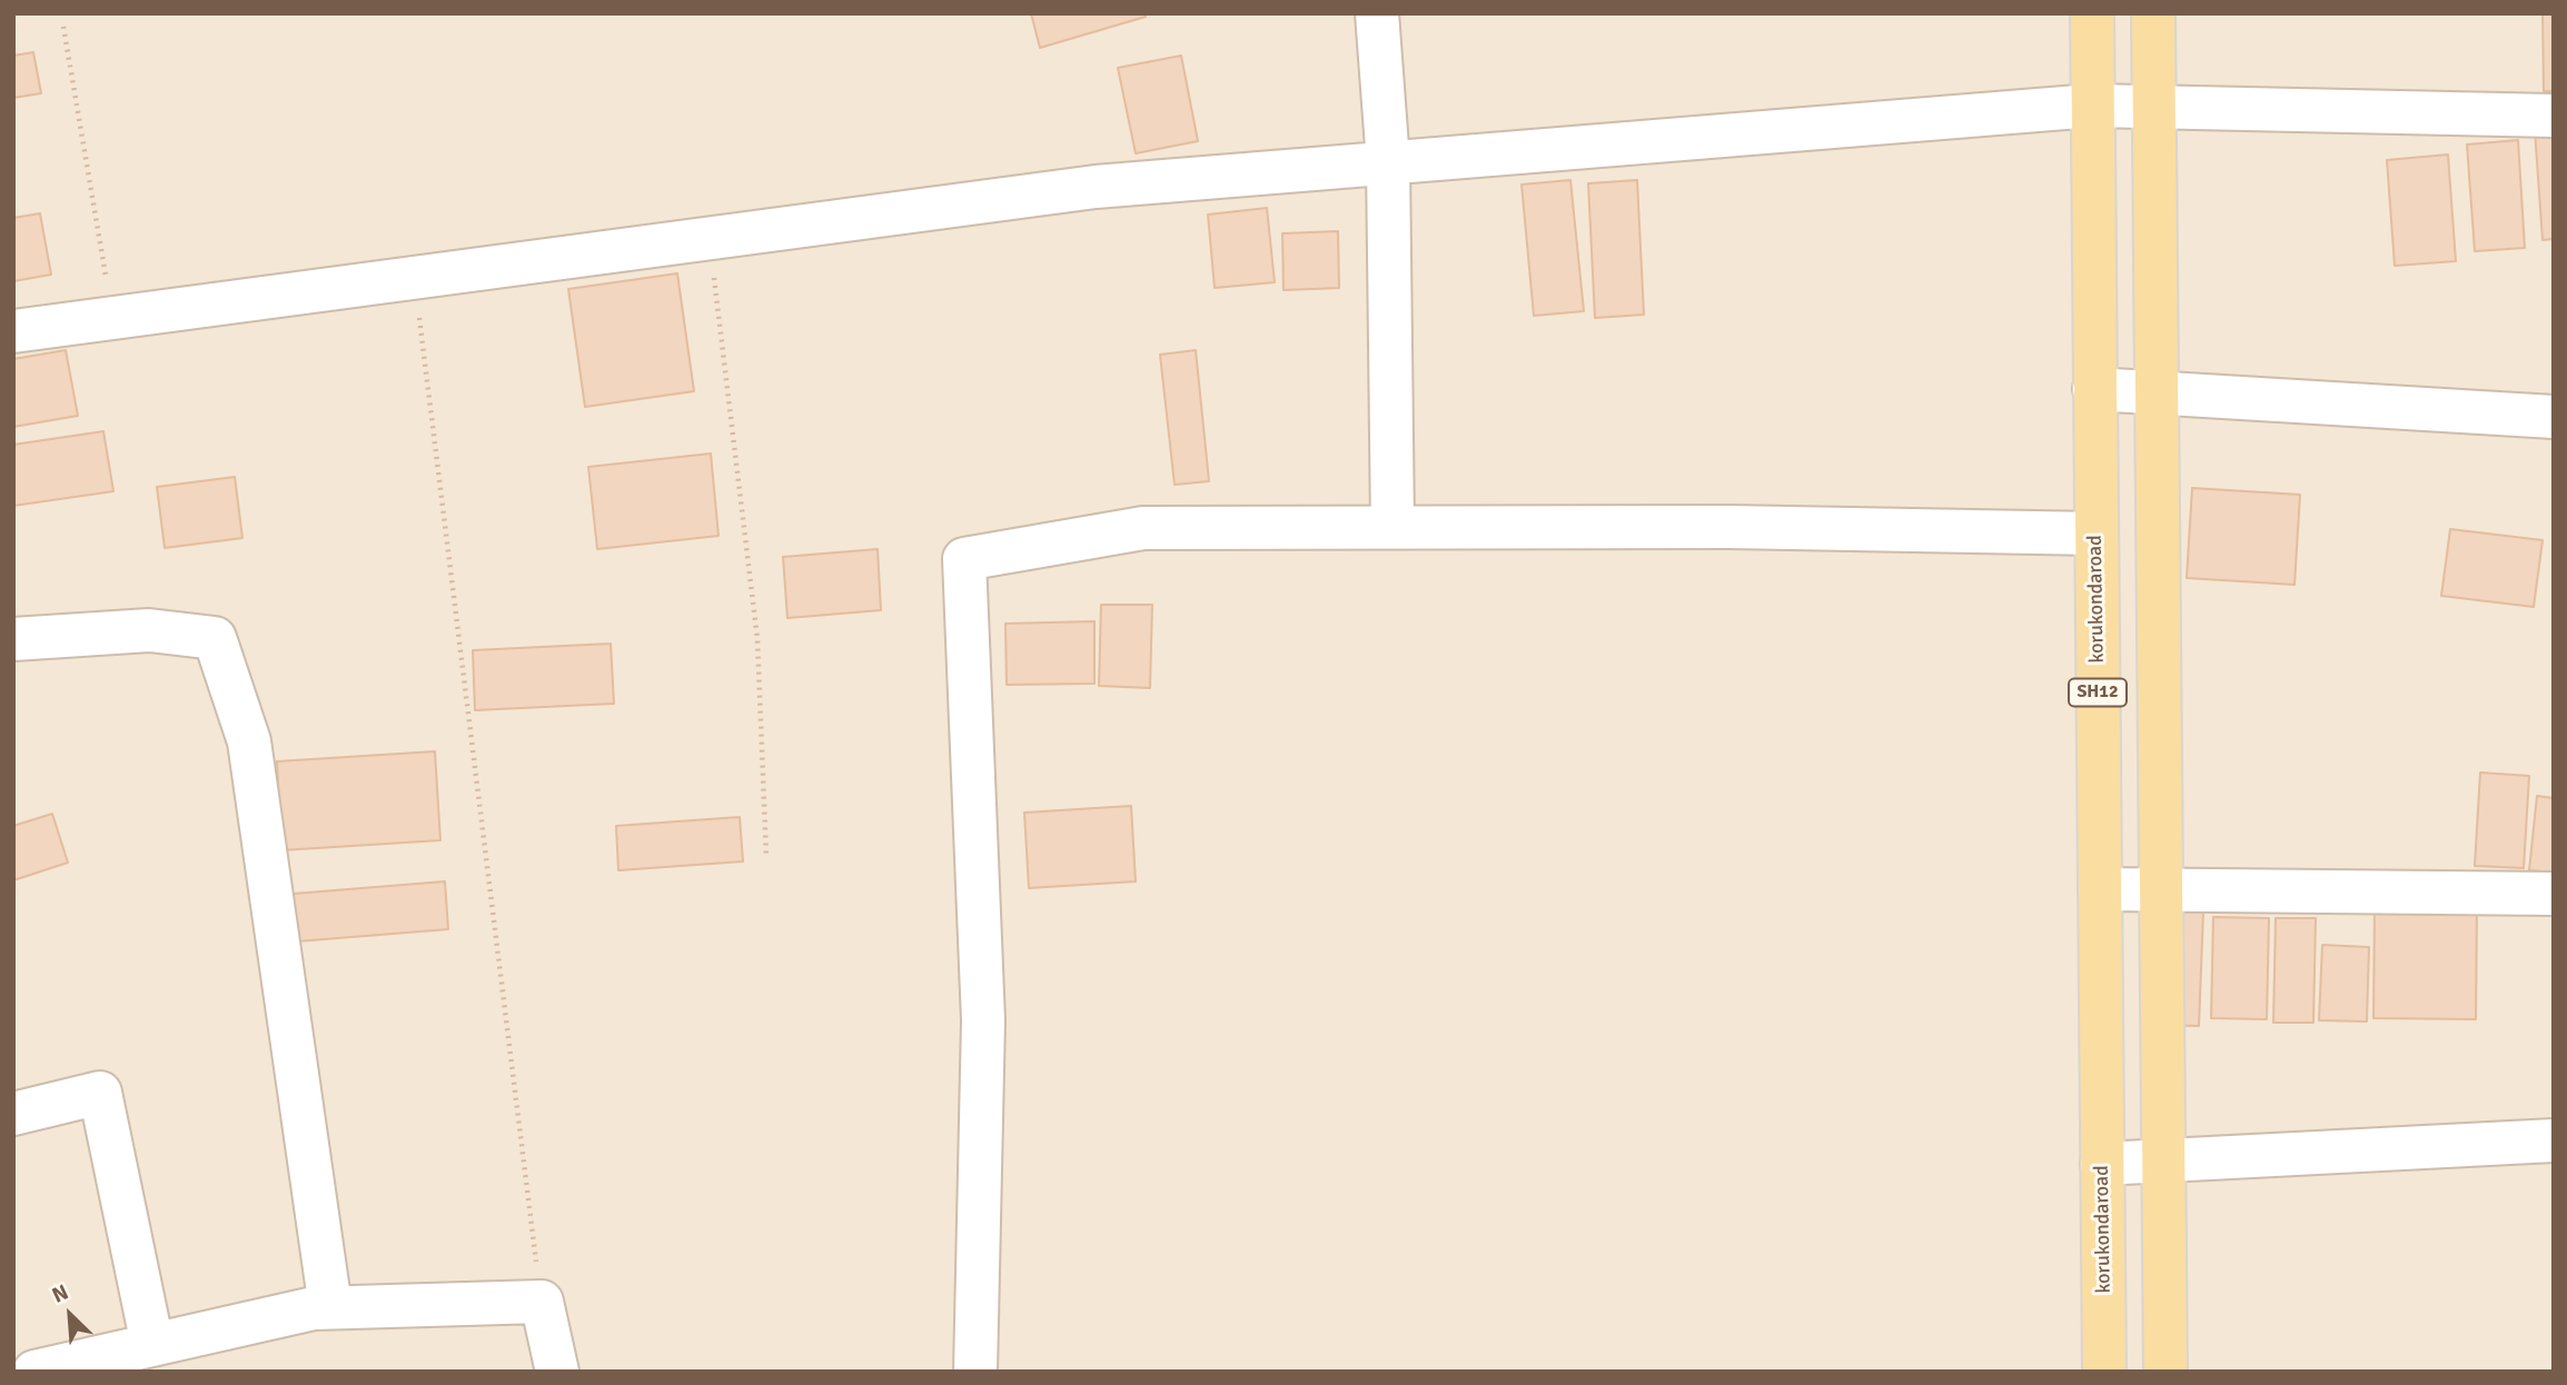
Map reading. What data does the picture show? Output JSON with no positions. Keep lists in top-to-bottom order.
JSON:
{
  "streets": {
    "main road": ["korukondaroad", "SH12"]
  },
  "north": "top left"
}
